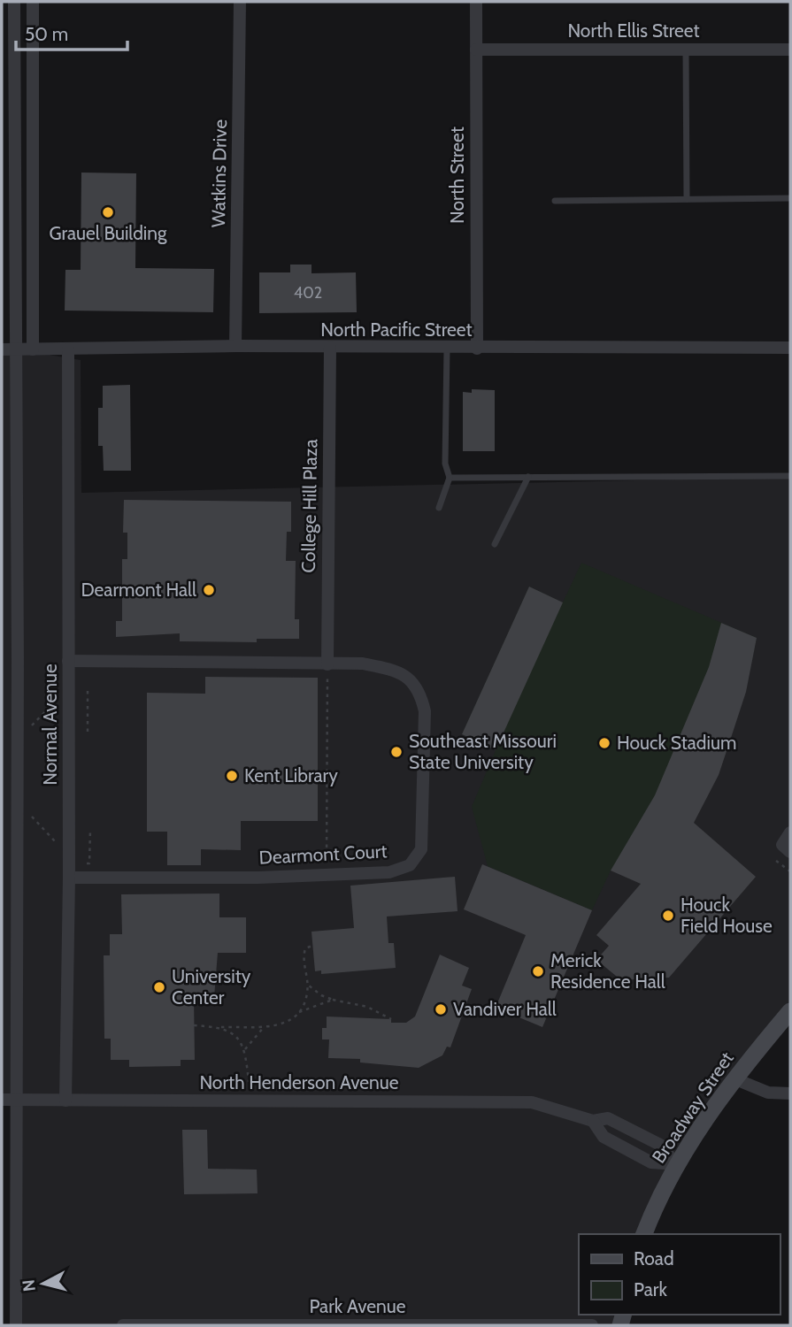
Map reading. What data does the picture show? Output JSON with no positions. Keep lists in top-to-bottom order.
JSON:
{
  "streets": {
    "main road": ["Broadway Street"],
    "street": [
      "North Ellis Street",
      "Watkins Drive",
      "North Street",
      "North Pacific Street",
      "College Hill Plaza",
      "Normal Avenue",
      "Dearmont Court",
      "North Henderson Avenue",
      "Park Avenue"
    ]
  },
  "crossings": [
    ["North Ellis Street", "North Street"],
    ["Watkins Drive", "North Pacific Street"],
    ["North Street", "North Pacific Street"],
    ["North Pacific Street", "College Hill Plaza"],
    ["North Pacific Street", "Normal Avenue"],
    ["College Hill Plaza", "Dearmont Court"],
    ["Normal Avenue", "Dearmont Court"],
    ["Normal Avenue", "North Henderson Avenue"],
    ["North Henderson Avenue", "Broadway Street"]
  ],
  "places": [
    "Grauel Building",
    "Dearmont Hall",
    "Houck Stadium",
    "Southeast Missouri State University",
    "Kent Library",
    "Houck Field House",
    "Merick Residence Hall",
    "University Center",
    "Vandiver Hall"
  ],
  "house_numbers": ["402"],
  "legend": ["Road", "Park"],
  "scale_bar": "50 m",
  "north": "left"
}
